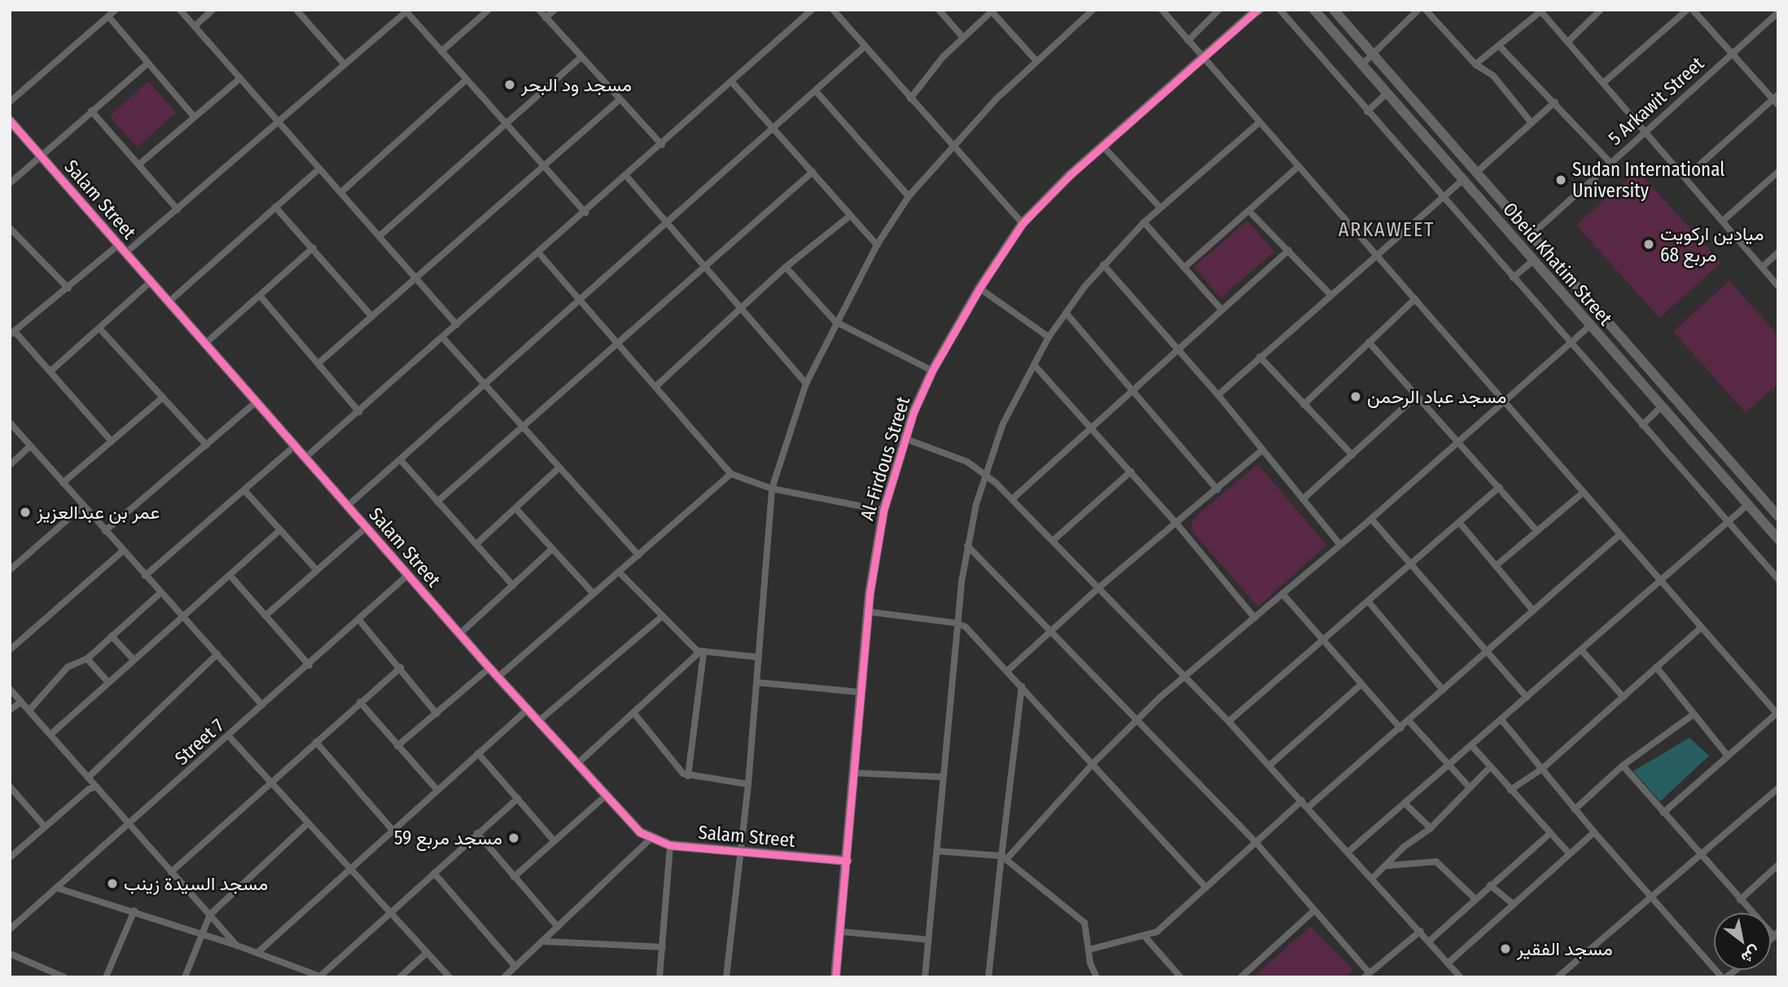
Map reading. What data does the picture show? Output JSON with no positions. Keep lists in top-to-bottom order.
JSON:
{
  "streets": {
    "main road": ["Obeid Khatim Street"],
    "street": [
      "5 Arkawit Street",
      "Salam Street",
      "Al-Firdous Street",
      "Street 7"
    ]
  },
  "crossings": [
    ["5 Arkawit Street", "Obeid Khatim Street"],
    ["Salam Street", "Al-Firdous Street"],
    ["Salam Street", "Street 7"]
  ],
  "districts": ["ARKAWEET"],
  "places": [
    "مسجد ود البحر",
    "Sudan International University",
    "ميادين اركويت مربع 68",
    "مسجد عباد الرحمن",
    "عمر بن عبدالعزيز",
    "مسجد مربع 59",
    "مسجد السيدة زينب",
    "مسجد الفقير"
  ],
  "north": "bottom right"
}
